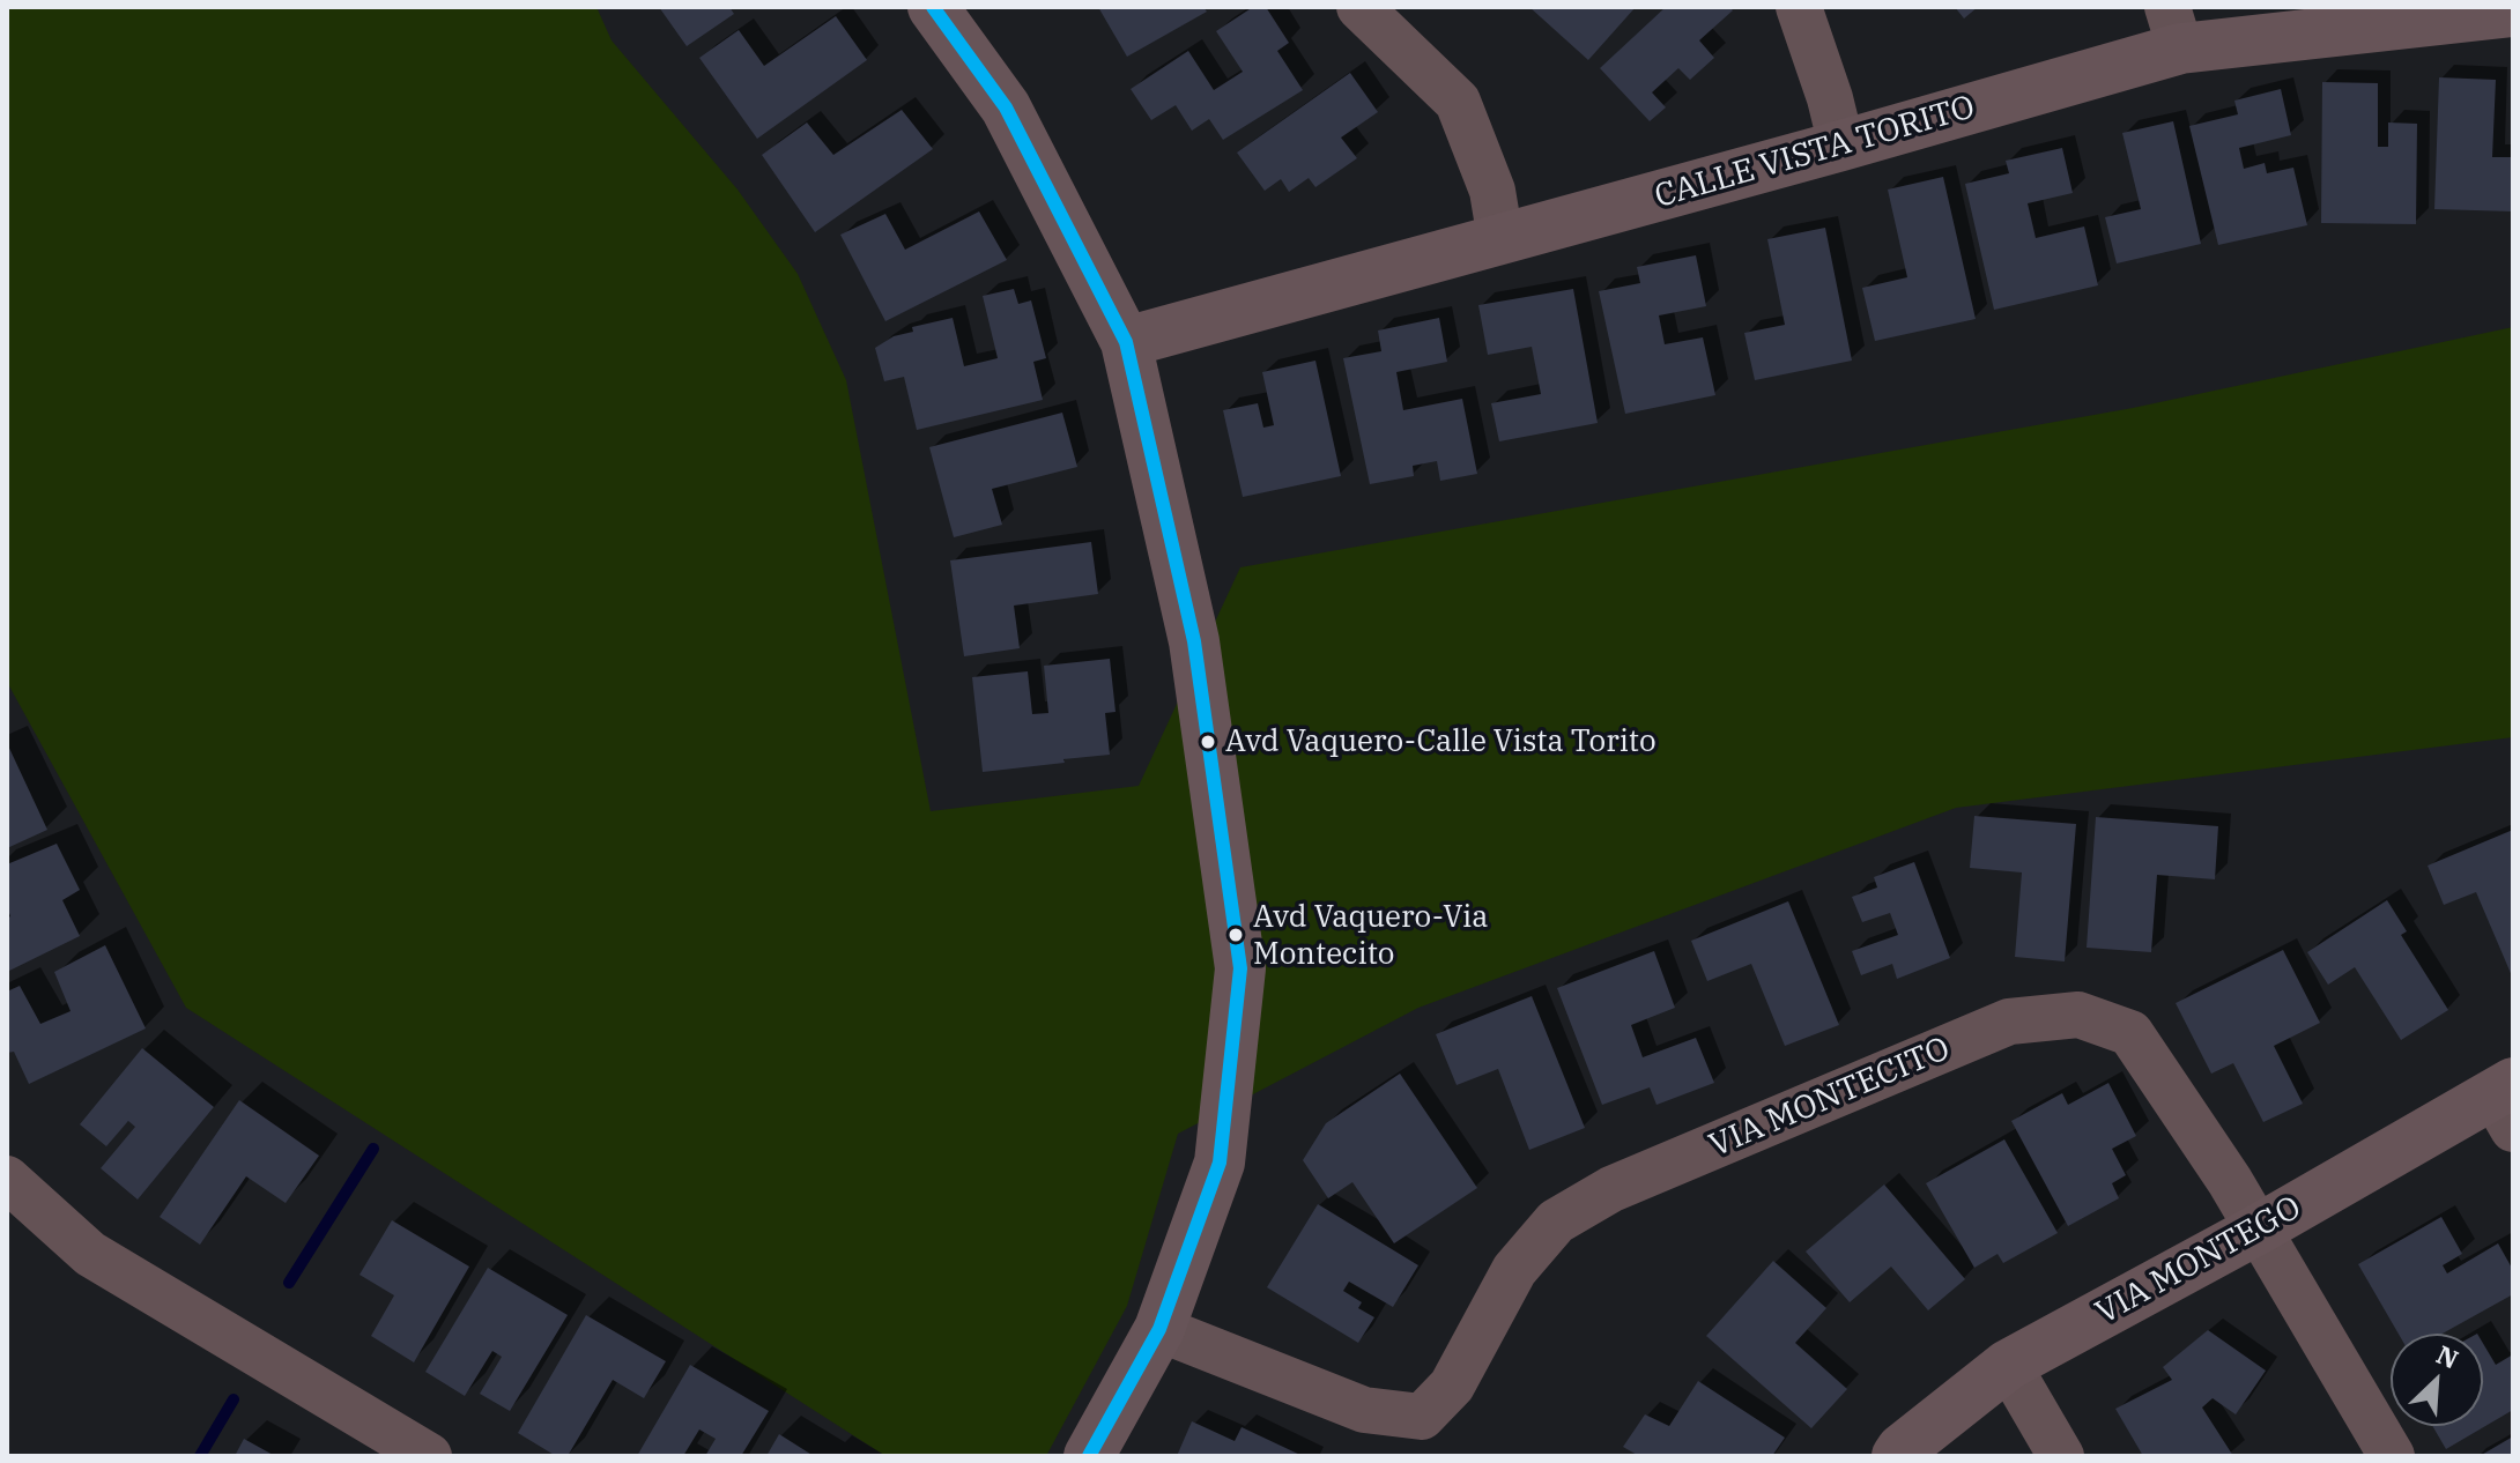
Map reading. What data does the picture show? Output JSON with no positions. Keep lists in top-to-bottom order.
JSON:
{
  "streets": {
    "street": ["CALLE VISTA TORITO", "VIA MONTECITO", "VIA MONTEGO"]
  },
  "crossings": [
    ["VIA MONTECITO", "VIA MONTEGO"]
  ],
  "places": ["Avd Vaquero-Calle Vista Torito", "Avd Vaquero-Via Montecito"],
  "north": "top right"
}
